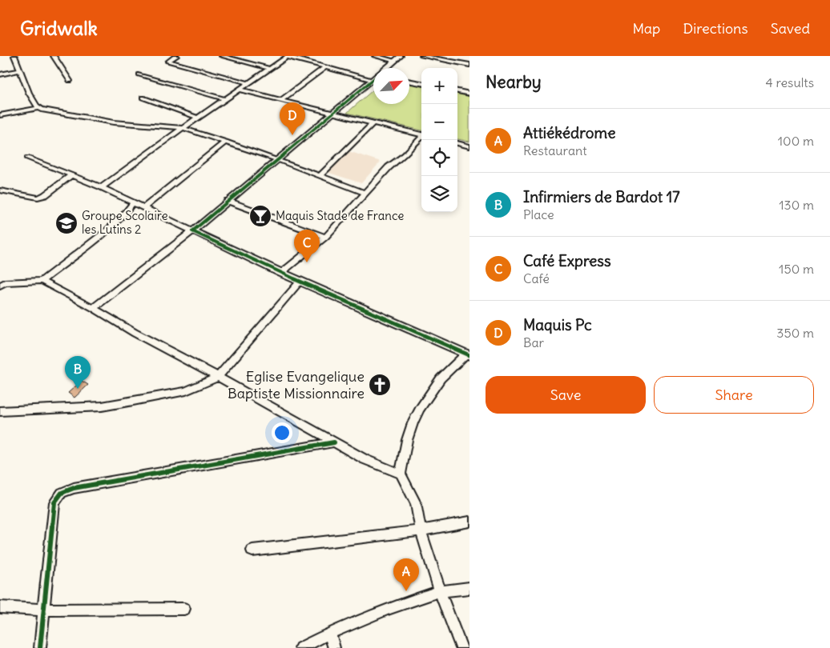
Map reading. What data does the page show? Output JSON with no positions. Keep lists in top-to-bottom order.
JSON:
{
  "places": {
    "bar": ["Maquis Stade de France"],
    "school or university": ["Groupe Scolaire les Lutins 2"],
    "church": ["Eglise Evangelique Baptiste Missionnaire"]
  },
  "north": "top right",
  "page": {
    "header": "Gridwalk",
    "nav": ["Map", "Directions", "Saved"],
    "heading": ["Nearby", "4 results"],
    "map_buttons": ["+", "−"],
    "pins": [
      "D",
      "C",
      "B",
      "A"
    ],
    "list": [
      {
        "mark": "A",
        "name": "Attiékédrome",
        "note": "Restaurant",
        "value": "100 m"
      },
      {
        "mark": "B",
        "name": "Infirmiers de Bardot 17",
        "note": "Place",
        "value": "130 m"
      },
      {
        "mark": "C",
        "name": "Café Express",
        "note": "Café",
        "value": "150 m"
      },
      {
        "mark": "D",
        "name": "Maquis Pc",
        "note": "Bar",
        "value": "350 m"
      }
    ],
    "buttons": ["Save", "Share"]
  }
}
